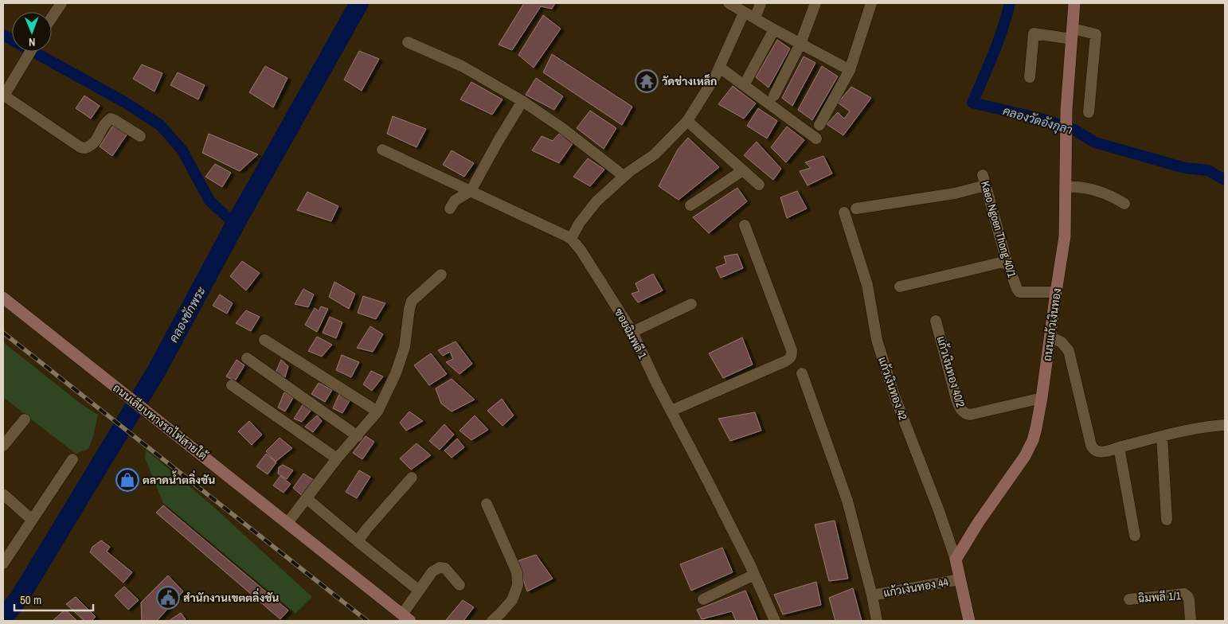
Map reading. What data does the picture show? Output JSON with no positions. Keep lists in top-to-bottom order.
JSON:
{
  "streets": {
    "street": [
      "Kaeo Ngoen Thong 40/1",
      "ถนนแก้วเงินทอง",
      "ซอยฉิมพลี 1",
      "แก้วเงินทอง 40/2",
      "แก้วเงินทอง 42",
      "ถนนเลียบทางรถไฟสายใต้",
      "แก้วเงินทอง 44",
      "ฉิมพลี 1/1"
    ]
  },
  "crossings": [
    ["Kaeo Ngoen Thong 40/1", "ถนนแก้วเงินทอง"],
    ["ถนนแก้วเงินทอง", "แก้วเงินทอง 40/2"],
    ["ถนนแก้วเงินทอง", "แก้วเงินทอง 42"]
  ],
  "water": ["คลองวัดอังกุลา", "คลองชักพระ"],
  "places": {
    "temple": ["วัดช่างเหล็ก"],
    "shop": ["ตลาดน้ำตลิ่งชัน"],
    "public building": ["สำนักงานเขตตลิ่งชัน"]
  },
  "scale_bar": "50 m",
  "north": "bottom"
}
